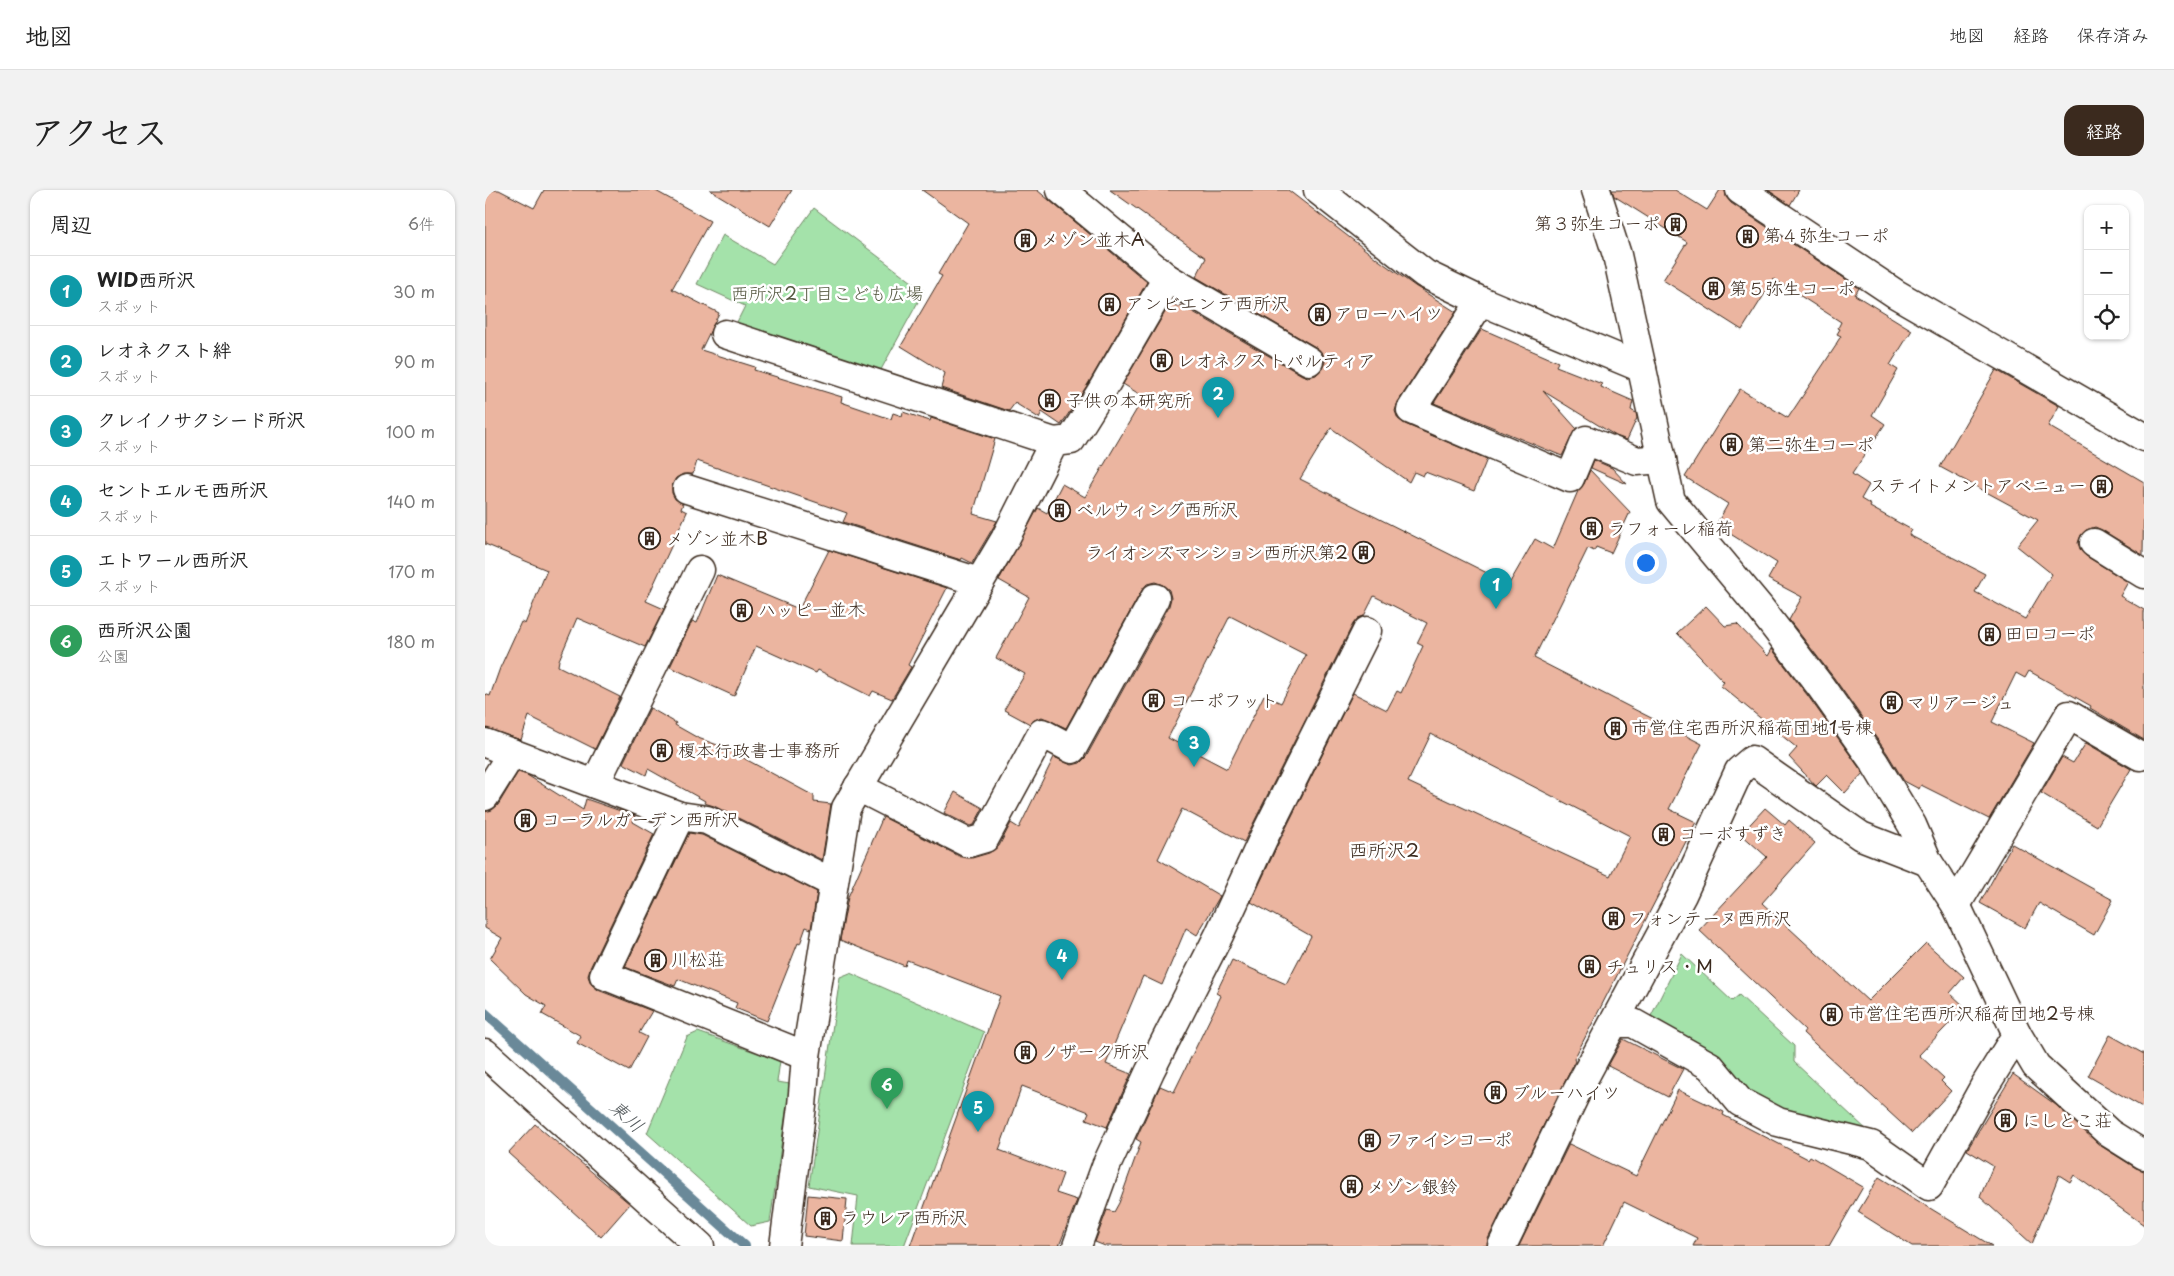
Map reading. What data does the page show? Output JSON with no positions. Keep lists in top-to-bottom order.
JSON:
{
  "districts": ["西所沢2"],
  "water": ["東川"],
  "parks": ["西所沢2丁目こども広場"],
  "places": {
    "building": [
      "第３弥生コーポ",
      "第４弥生コーポ",
      "メゾン並木A",
      "第５弥生コーポ",
      "アンビエンテ西所沢",
      "アローハイツ",
      "レオネクストパルティア",
      "子供の本研究所",
      "第二弥生コーポ",
      "ステイトメントアベニュー",
      "ベルウィング西所沢",
      "ラフォーレ稲荷",
      "メゾン並木B",
      "ライオンズマンション西所沢第2",
      "ハッピー並木",
      "田口コーポ",
      "コーポフット",
      "マリアージュ",
      "市営住宅西所沢稲荷団地1号棟",
      "榎本行政書士事務所",
      "コーラルガーデン西所沢",
      "コーボすずき",
      "フォンテーヌ西所沢",
      "川松荘",
      "チュリス・M",
      "市営住宅西所沢稲荷団地2号棟",
      "ノザーク所沢",
      "ブルーハイツ",
      "にしとこ荘",
      "ファインコーポ",
      "メゾン銀鈴",
      "ラウレア西所沢"
    ]
  },
  "page": {
    "header": "地図",
    "nav": ["地図", "経路", "保存済み"],
    "title": "アクセス",
    "buttons": "経路",
    "heading": ["周辺", "6件"],
    "map_buttons": ["+", "−"],
    "list": [
      {
        "mark": "1",
        "name": "WID西所沢",
        "note": "スポット",
        "value": "30 m"
      },
      {
        "mark": "2",
        "name": "レオネクスト絆",
        "note": "スポット",
        "value": "90 m"
      },
      {
        "mark": "3",
        "name": "クレイノサクシード所沢",
        "note": "スポット",
        "value": "100 m"
      },
      {
        "mark": "4",
        "name": "セントエルモ西所沢",
        "note": "スポット",
        "value": "140 m"
      },
      {
        "mark": "5",
        "name": "エトワール西所沢",
        "note": "スポット",
        "value": "170 m"
      },
      {
        "mark": "6",
        "name": "西所沢公園",
        "note": "公園",
        "value": "180 m"
      }
    ],
    "pins": [
      "2",
      "1",
      "3",
      "4",
      "6",
      "5"
    ]
  }
}
